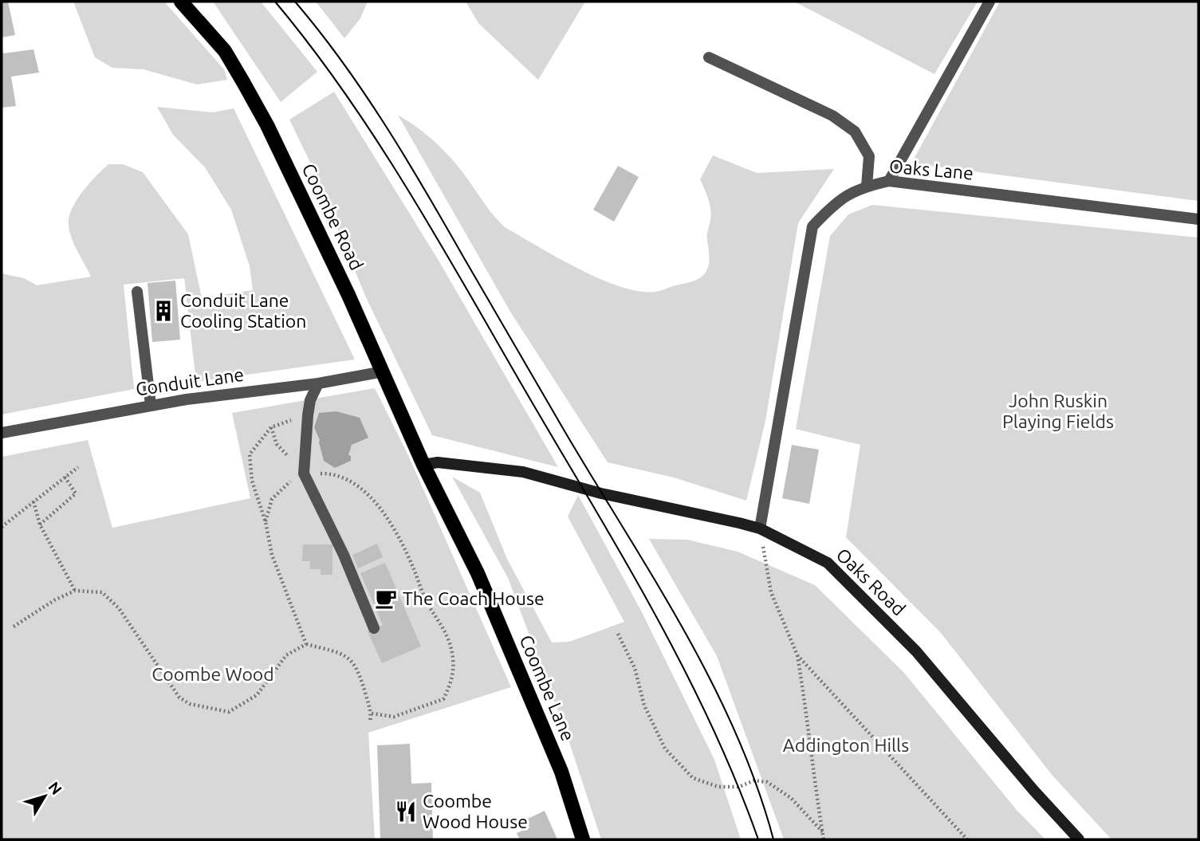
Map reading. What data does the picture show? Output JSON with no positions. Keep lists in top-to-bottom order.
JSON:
{
  "streets": {
    "main road": ["Coombe Road", "Coombe Lane"],
    "street": ["Oaks Lane", "Conduit Lane", "Oaks Road"]
  },
  "crossings": [
    ["Oaks Lane", "Oaks Road"],
    ["Coombe Road", "Conduit Lane"],
    ["Coombe Road", "Oaks Road"],
    ["Coombe Road", "Coombe Lane"],
    ["Oaks Road", "Coombe Lane"]
  ],
  "parks": ["John Ruskin Playing Fields", "Coombe Wood", "Addington Hills"],
  "places": {
    "building": ["Conduit Lane Cooling Station"],
    "cafe": ["The Coach House"],
    "restaurant": ["Coombe Wood House"]
  },
  "north": "top right"
}
